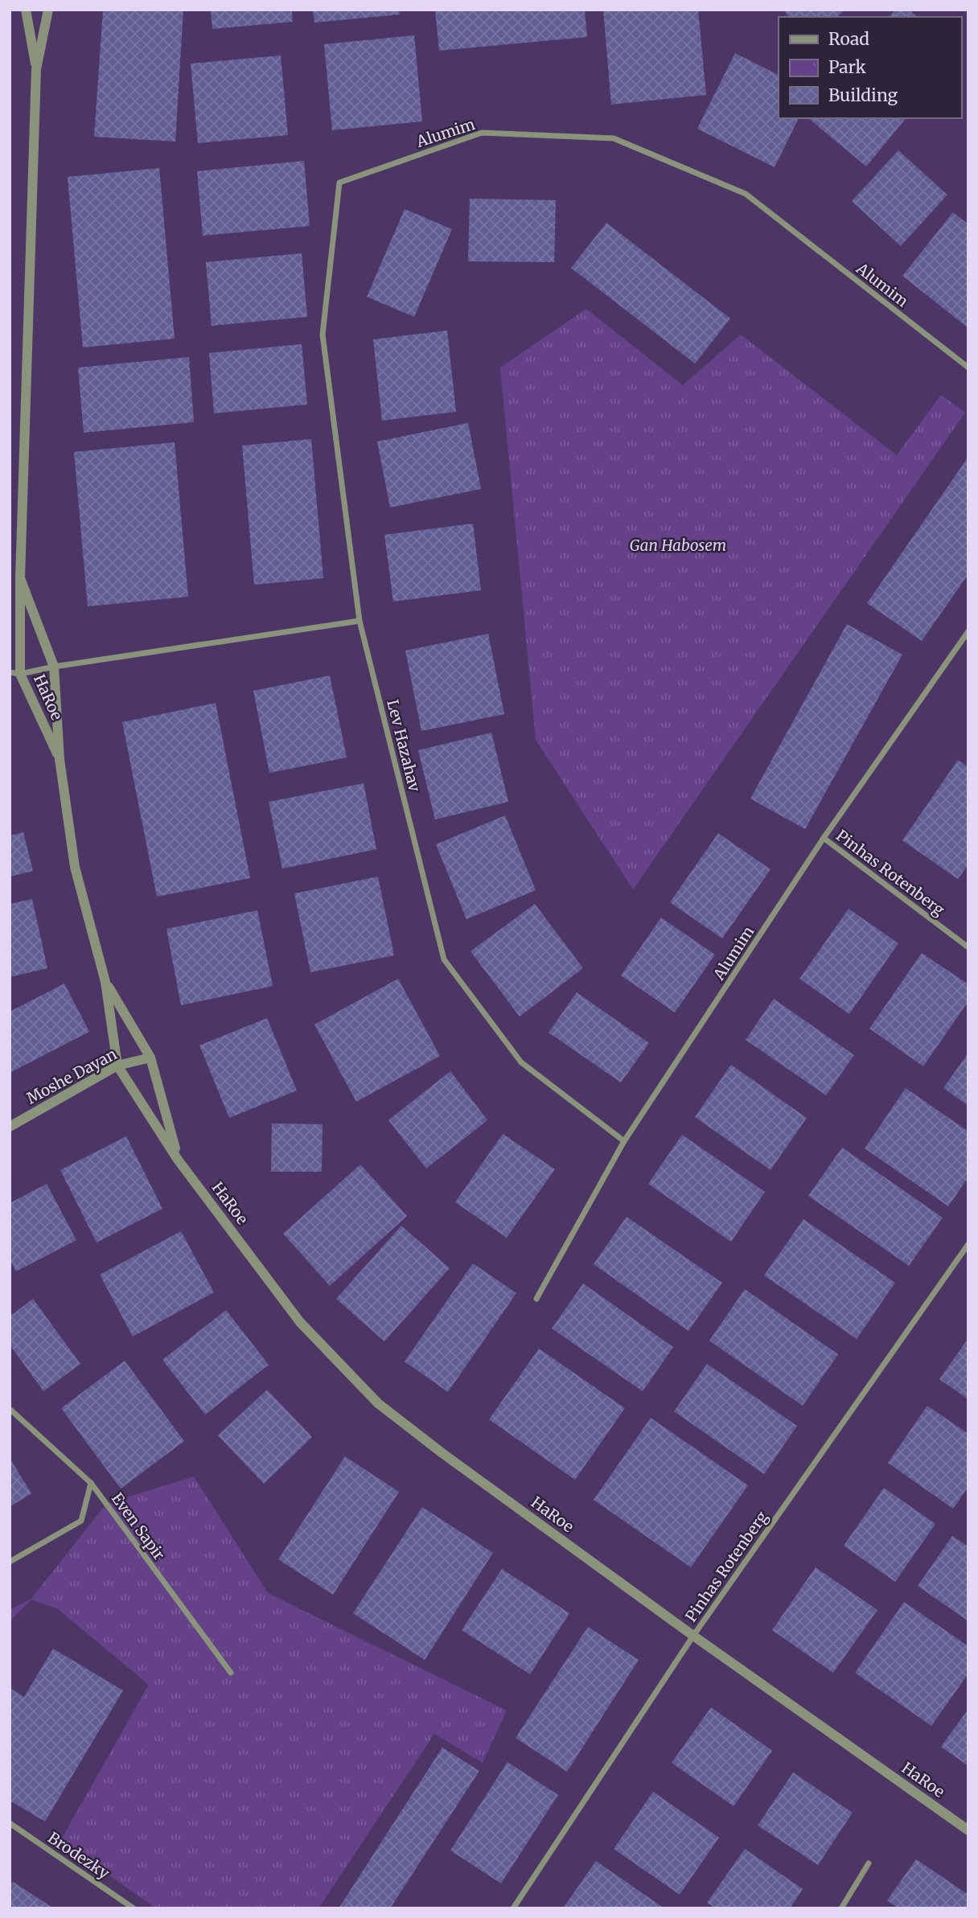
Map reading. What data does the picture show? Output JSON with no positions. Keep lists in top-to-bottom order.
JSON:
{
  "streets": {
    "street": [
      "Alumim",
      "HaRoe",
      "Lev Hazahav",
      "Pinhas Rotenberg",
      "Moshe Dayan",
      "Even Sapir",
      "Brodezky"
    ]
  },
  "crossings": [
    ["Alumim", "Lev Hazahav"],
    ["Alumim", "Pinhas Rotenberg"],
    ["HaRoe", "Pinhas Rotenberg"],
    ["HaRoe", "Moshe Dayan"]
  ],
  "parks": ["Gan Habosem"],
  "legend": ["Road", "Park", "Building"]
}
